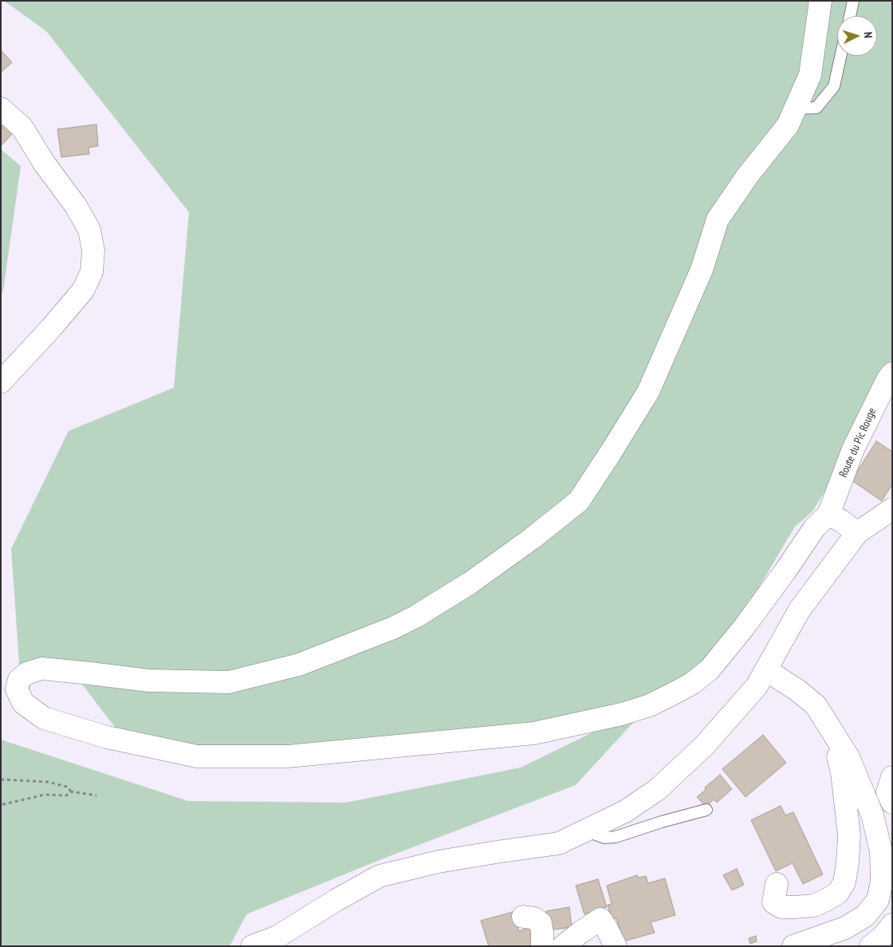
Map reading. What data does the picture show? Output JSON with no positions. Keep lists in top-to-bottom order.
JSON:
{
  "streets": {
    "street": ["Route du Pic Rouge"]
  },
  "north": "right"
}
